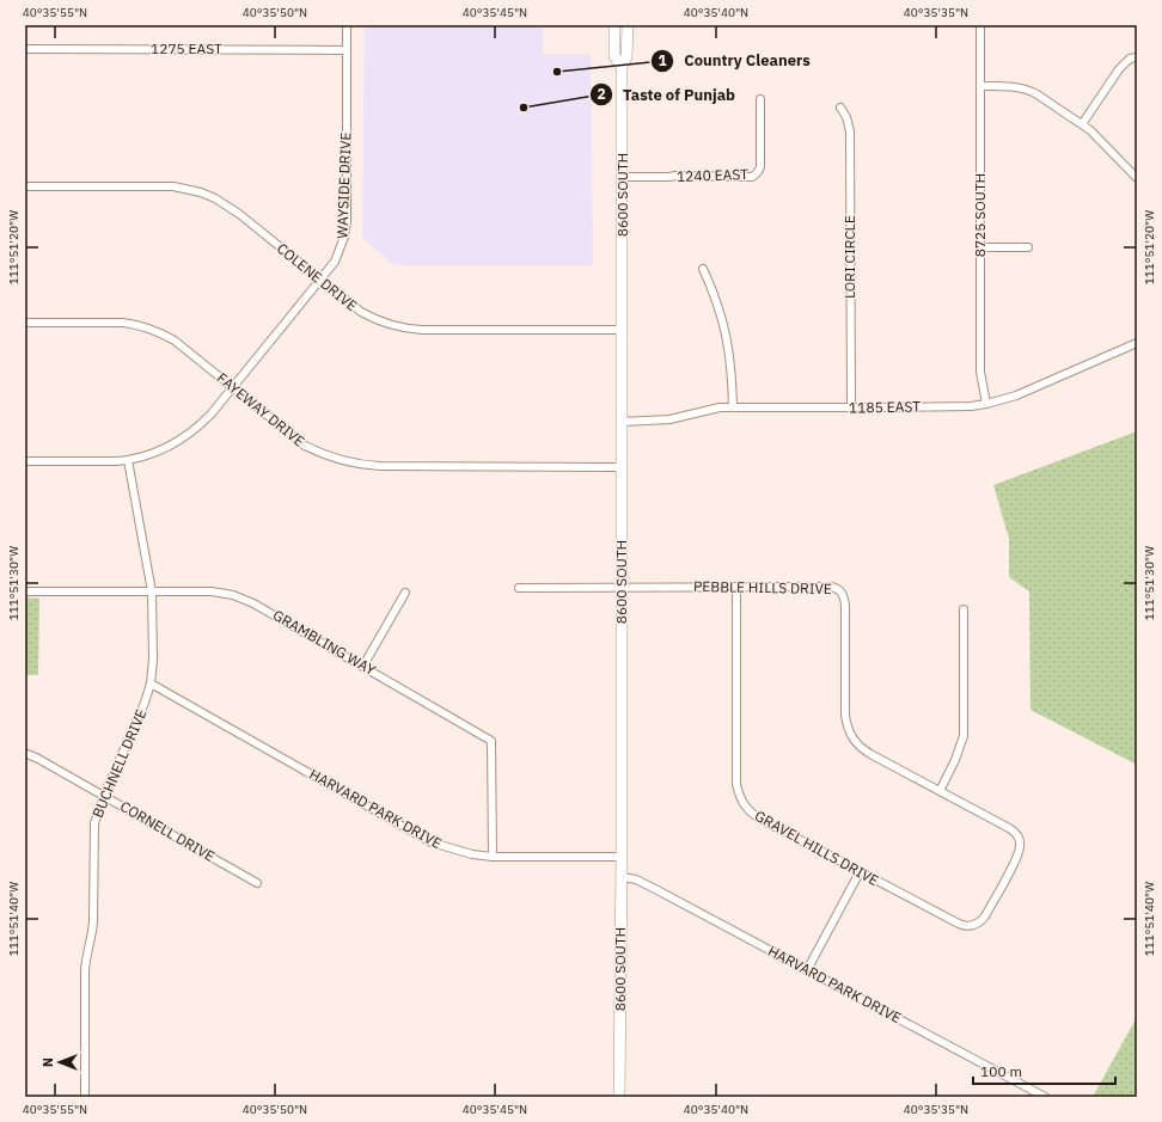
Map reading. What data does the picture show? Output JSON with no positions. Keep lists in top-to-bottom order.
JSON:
{
  "streets": {
    "main road": ["8600 SOUTH"],
    "street": [
      "1275 EAST",
      "1240 EAST",
      "WAYSIDE DRIVE",
      "8725 SOUTH",
      "LORI CIRCLE",
      "COLENE DRIVE",
      "1185 EAST",
      "FAYEWAY DRIVE",
      "PEBBLE HILLS DRIVE",
      "GRAMBLING WAY",
      "BUCHNELL DRIVE",
      "HARVARD PARK DRIVE",
      "CORNELL DRIVE",
      "GRAVEL HILLS DRIVE"
    ]
  },
  "crossings": [
    ["1275 EAST", "WAYSIDE DRIVE"],
    ["1240 EAST", "8600 SOUTH"],
    ["WAYSIDE DRIVE", "COLENE DRIVE"],
    ["WAYSIDE DRIVE", "FAYEWAY DRIVE"],
    ["WAYSIDE DRIVE", "BUCHNELL DRIVE"],
    ["8600 SOUTH", "COLENE DRIVE"],
    ["8600 SOUTH", "1185 EAST"],
    ["8600 SOUTH", "FAYEWAY DRIVE"],
    ["8600 SOUTH", "PEBBLE HILLS DRIVE"],
    ["8600 SOUTH", "HARVARD PARK DRIVE"],
    ["8725 SOUTH", "1185 EAST"],
    ["LORI CIRCLE", "1185 EAST"],
    ["PEBBLE HILLS DRIVE", "GRAVEL HILLS DRIVE"],
    ["GRAMBLING WAY", "BUCHNELL DRIVE"],
    ["GRAMBLING WAY", "HARVARD PARK DRIVE"],
    ["BUCHNELL DRIVE", "HARVARD PARK DRIVE"],
    ["BUCHNELL DRIVE", "CORNELL DRIVE"]
  ],
  "places": ["Country Cleaners", "Taste of Punjab"],
  "scale_bar": "100 m",
  "north": "left",
  "coordinates": [
    "40°35'55\"N",
    "40°35'50\"N",
    "40°35'45\"N",
    "40°35'40\"N",
    "40°35'35\"N",
    "111°51'20\"W",
    "111°51'30\"W",
    "111°51'40\"W"
  ]
}
